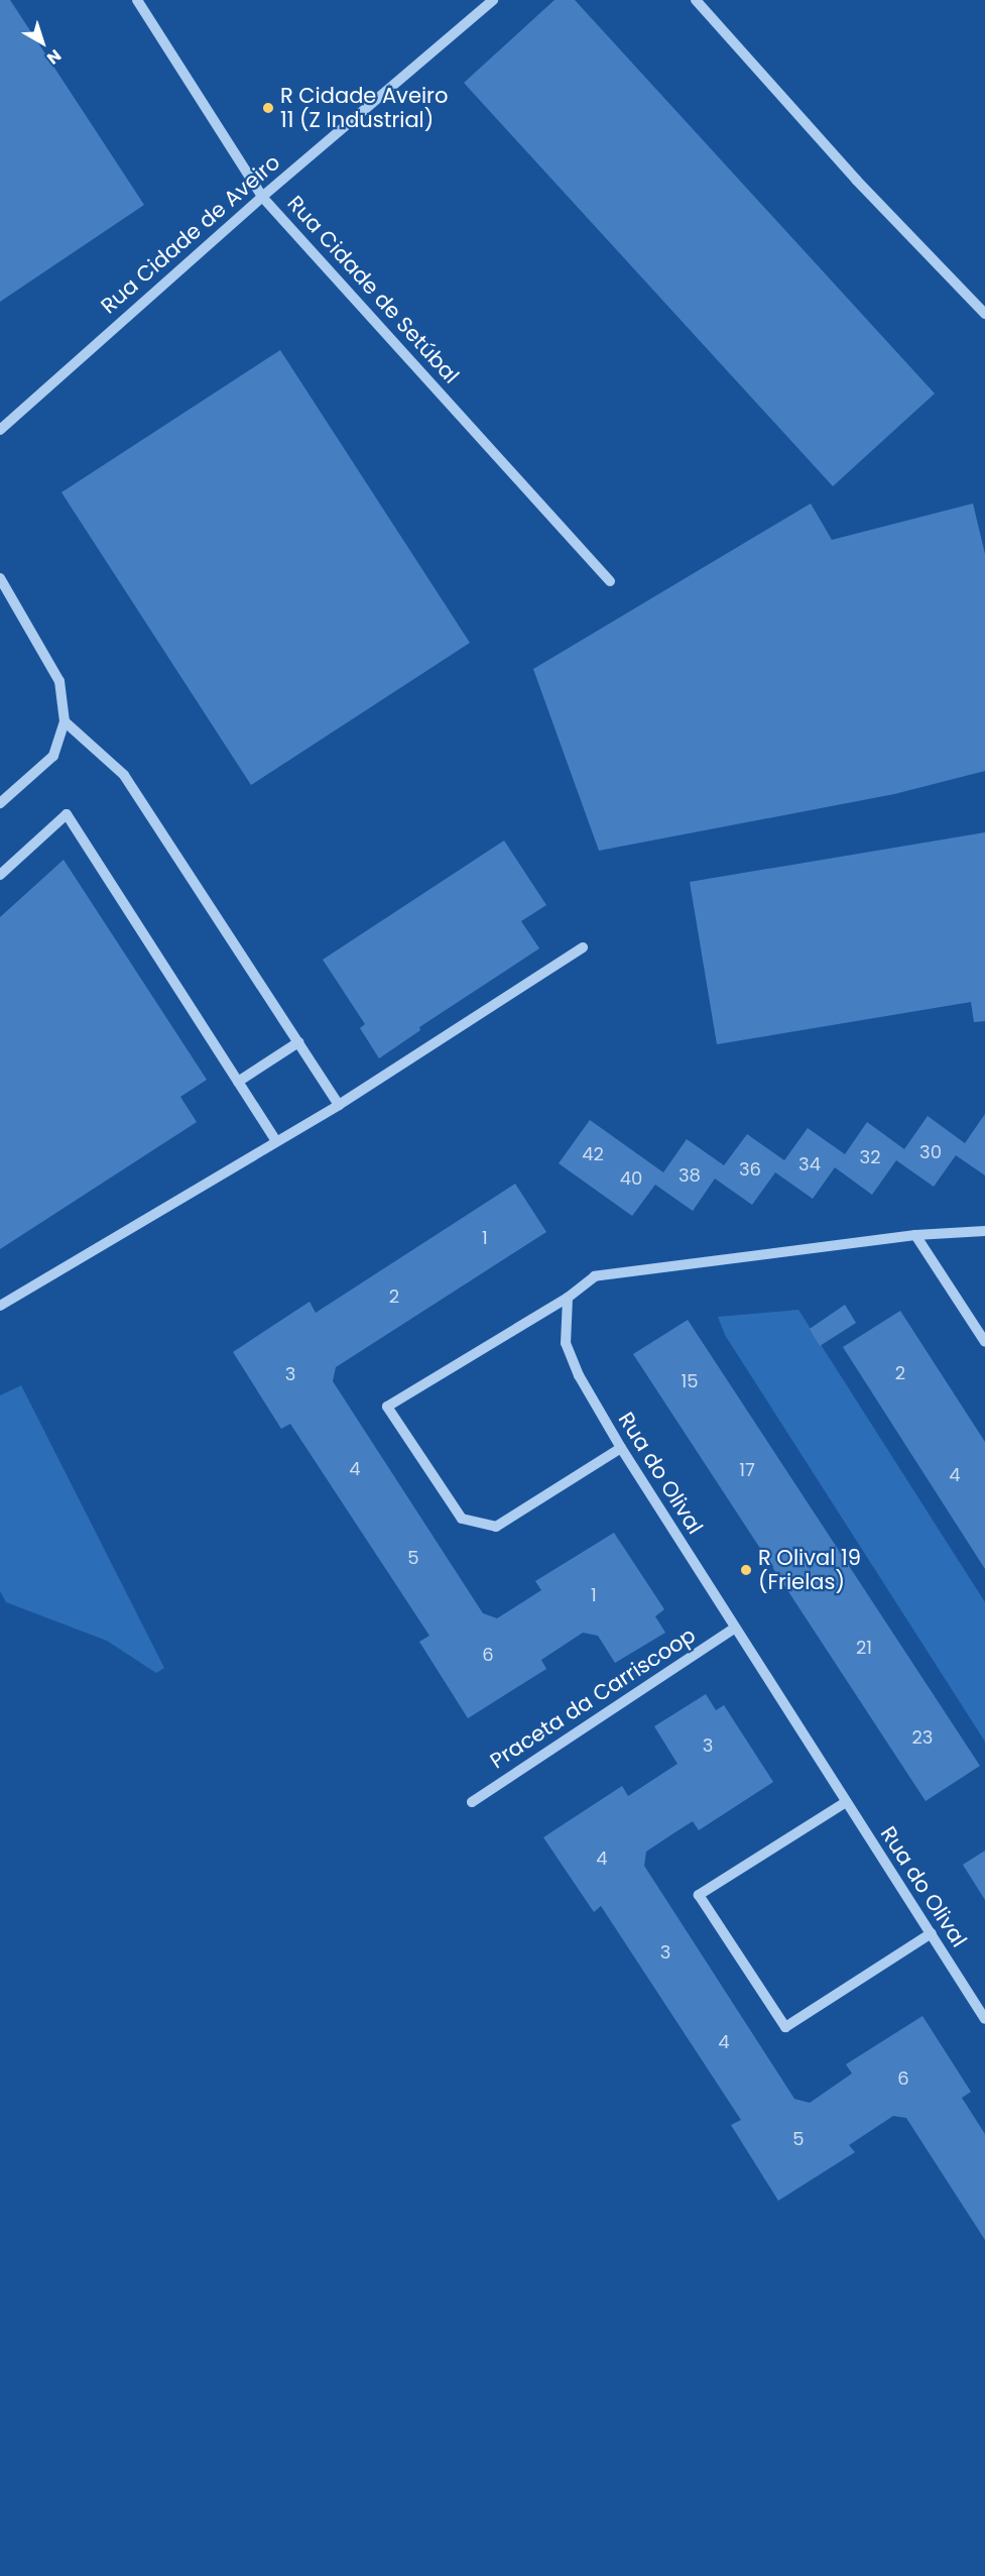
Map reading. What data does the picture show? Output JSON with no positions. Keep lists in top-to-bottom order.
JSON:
{
  "streets": {
    "street": [
      "Rua Cidade de Aveiro",
      "Rua Cidade de Setúbal",
      "Rua do Olival",
      "Praceta da Carriscoop"
    ]
  },
  "crossings": [
    ["Rua Cidade de Aveiro", "Rua Cidade de Setúbal"],
    ["Rua do Olival", "Praceta da Carriscoop"]
  ],
  "places": ["R Cidade Aveiro 11 (Z Industrial)", "R Olival 19 (Frielas)"],
  "house_numbers": [
    "30",
    "42",
    "32",
    "34",
    "36",
    "38",
    "40",
    "1",
    "2",
    "2",
    "3",
    "15",
    "4",
    "17",
    "4",
    "5",
    "1",
    "21",
    "6",
    "23",
    "3",
    "4",
    "3",
    "4",
    "6",
    "5"
  ],
  "north": "bottom right"
}
